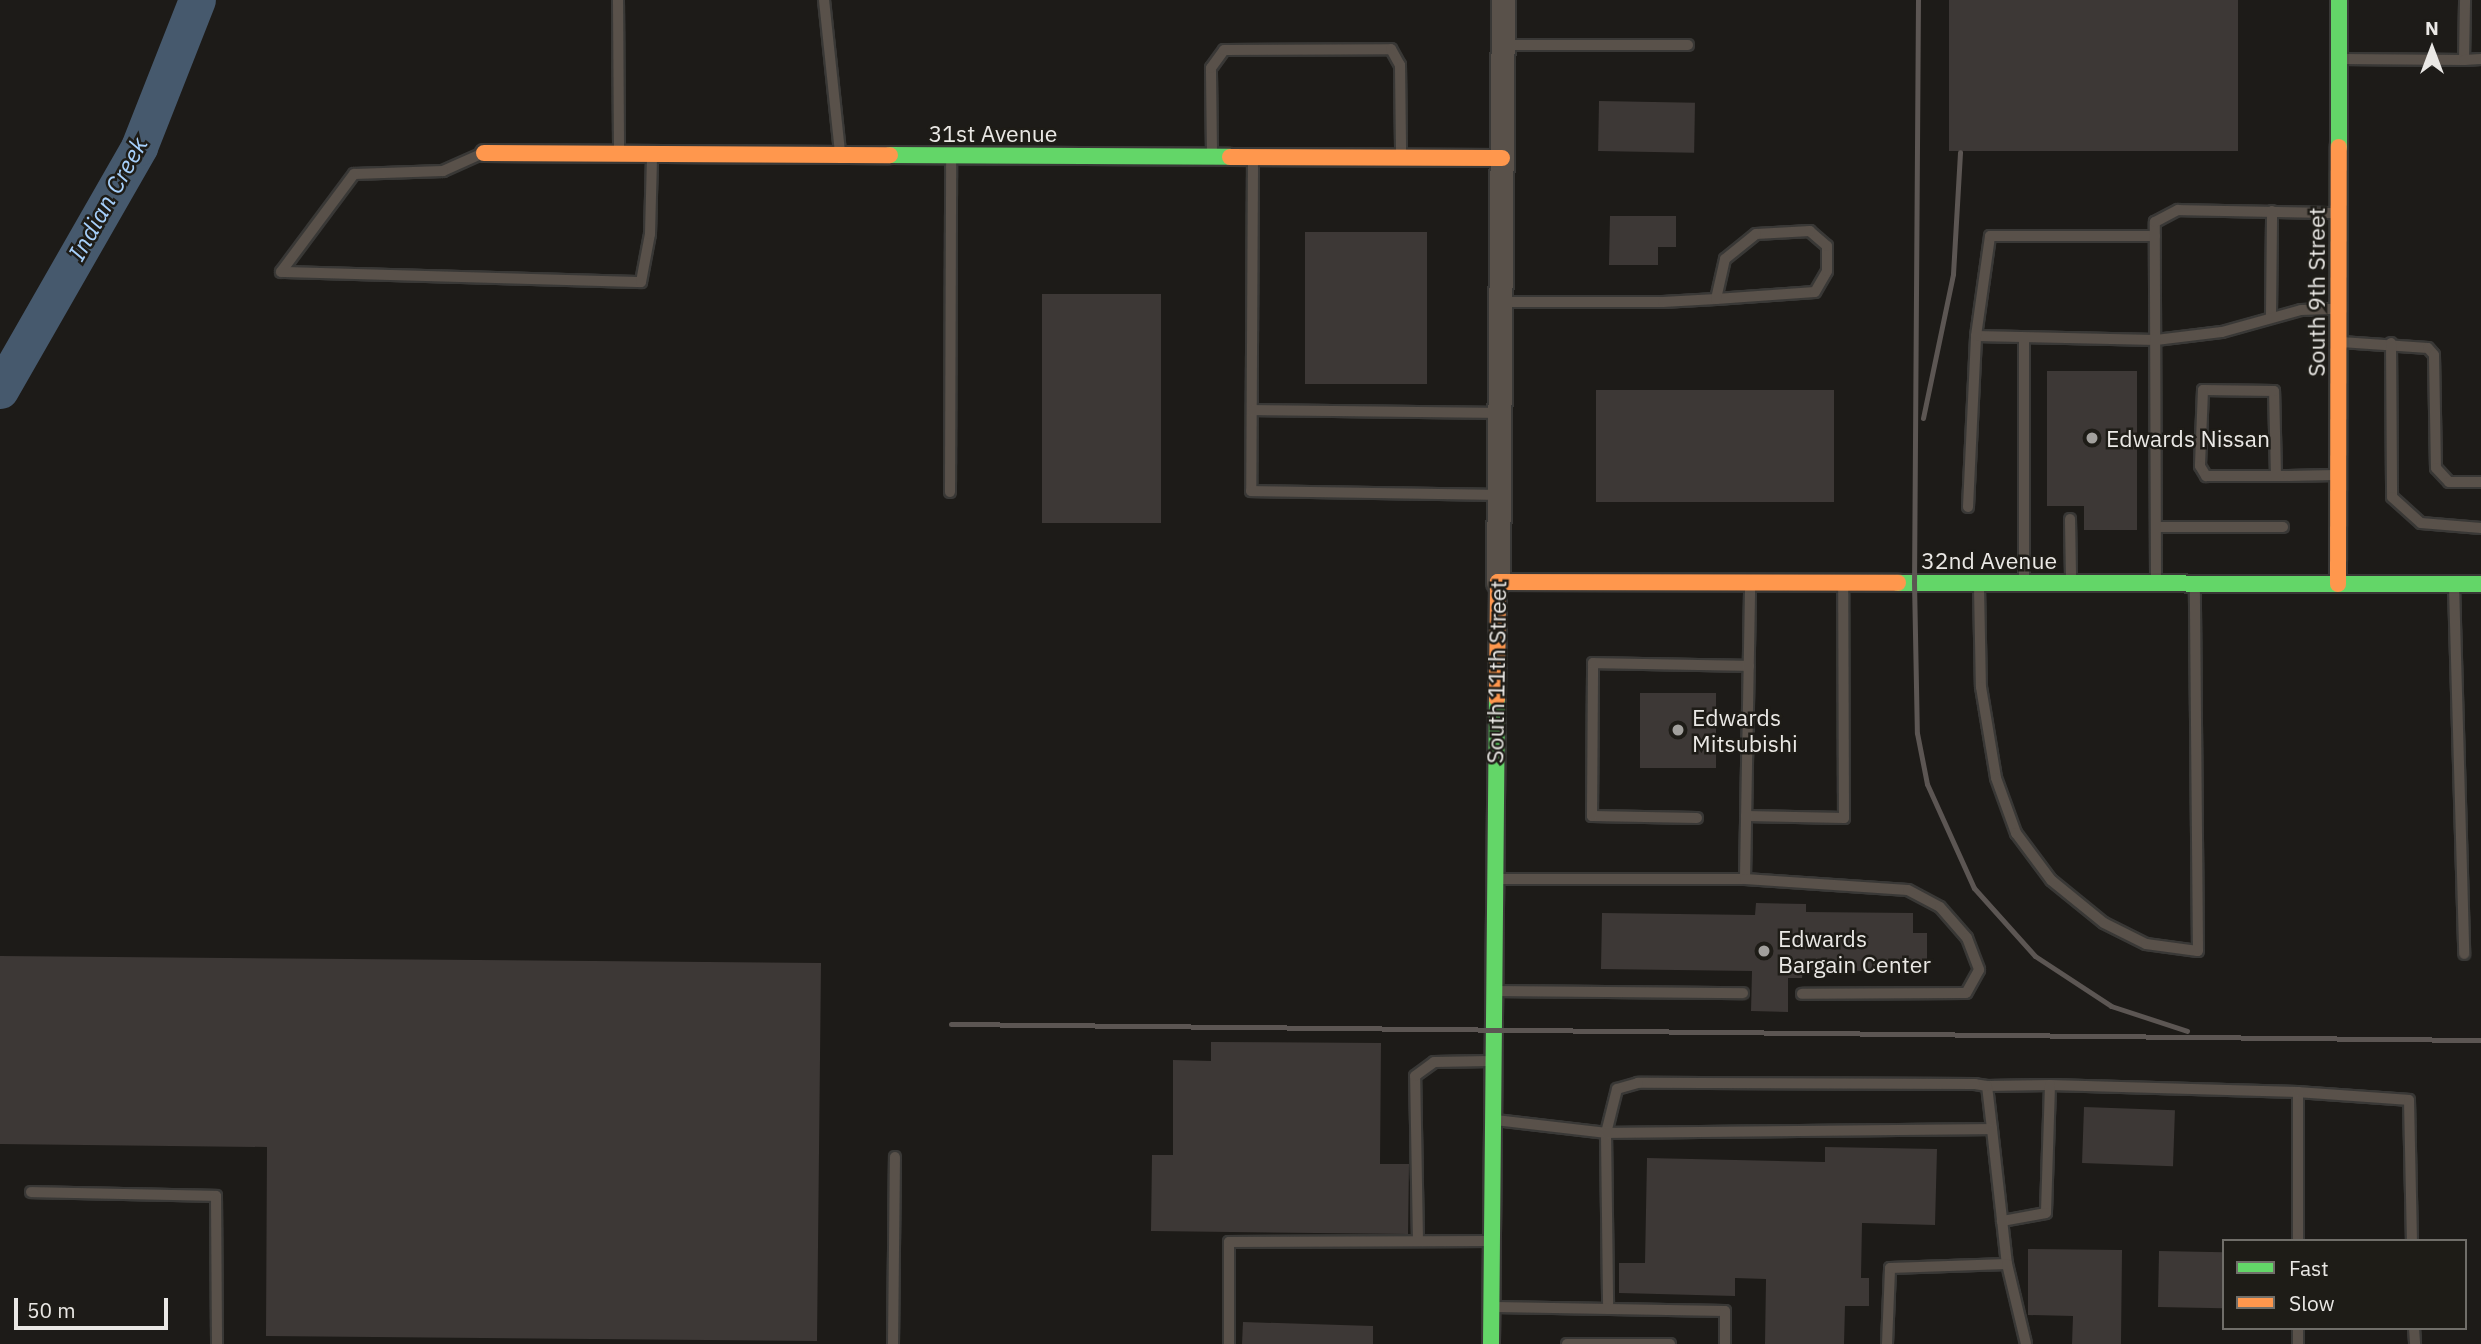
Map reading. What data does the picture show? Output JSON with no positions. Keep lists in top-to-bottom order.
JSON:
{
  "streets": {
    "street": [
      "31st Avenue",
      "South 9th Street",
      "32nd Avenue",
      "South 11th Street"
    ]
  },
  "crossings": [
    ["31st Avenue", "South 11th Street"],
    ["South 9th Street", "32nd Avenue"],
    ["32nd Avenue", "South 11th Street"]
  ],
  "water": ["Indian Creek"],
  "places": ["Edwards Nissan", "Edwards Mitsubishi", "Edwards Bargain Center"],
  "legend": ["Fast", "Slow"],
  "scale_bar": "50 m",
  "north": "top"
}
